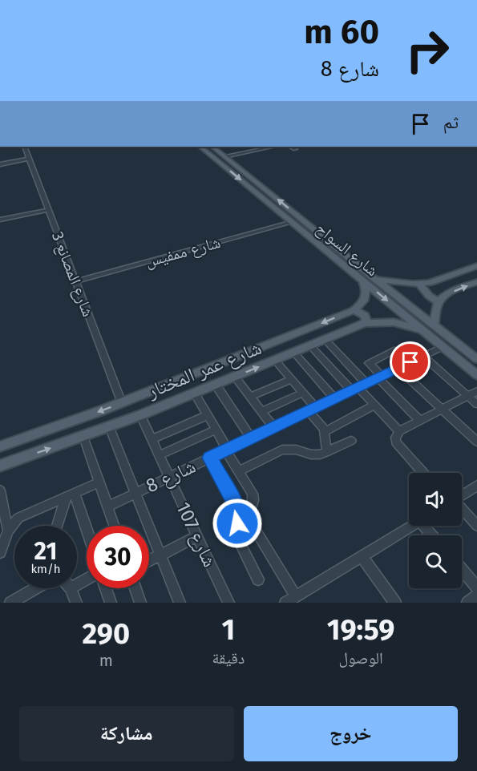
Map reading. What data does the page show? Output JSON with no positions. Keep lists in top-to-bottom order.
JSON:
{
  "streets": {
    "main road": ["شارع السواح", "شارع عمر المختار"],
    "street": [
      "شارع ممفيس",
      "شارع المصانع 3",
      "شارع 8",
      "شارع 107"
    ]
  },
  "crossings": [
    ["شارع السواح", "شارع ممفيس"],
    ["شارع السواح", "شارع عمر المختار"],
    ["شارع السواح", "شارع 8"],
    ["شارع ممفيس", "شارع المصانع 3"],
    ["شارع المصانع 3", "شارع عمر المختار"],
    ["شارع عمر المختار", "شارع 107"],
    ["شارع 8", "شارع 107"]
  ],
  "page": {
    "turn": ["60 m", "شارع 8"],
    "then": "ثم",
    "speed": "21 km/h",
    "limit": "30",
    "eta": [
      "19:59",
      "الوصول",
      "1",
      "دقيقة",
      "290",
      "m"
    ],
    "buttons": ["خروج", "مشاركة"]
  }
}
